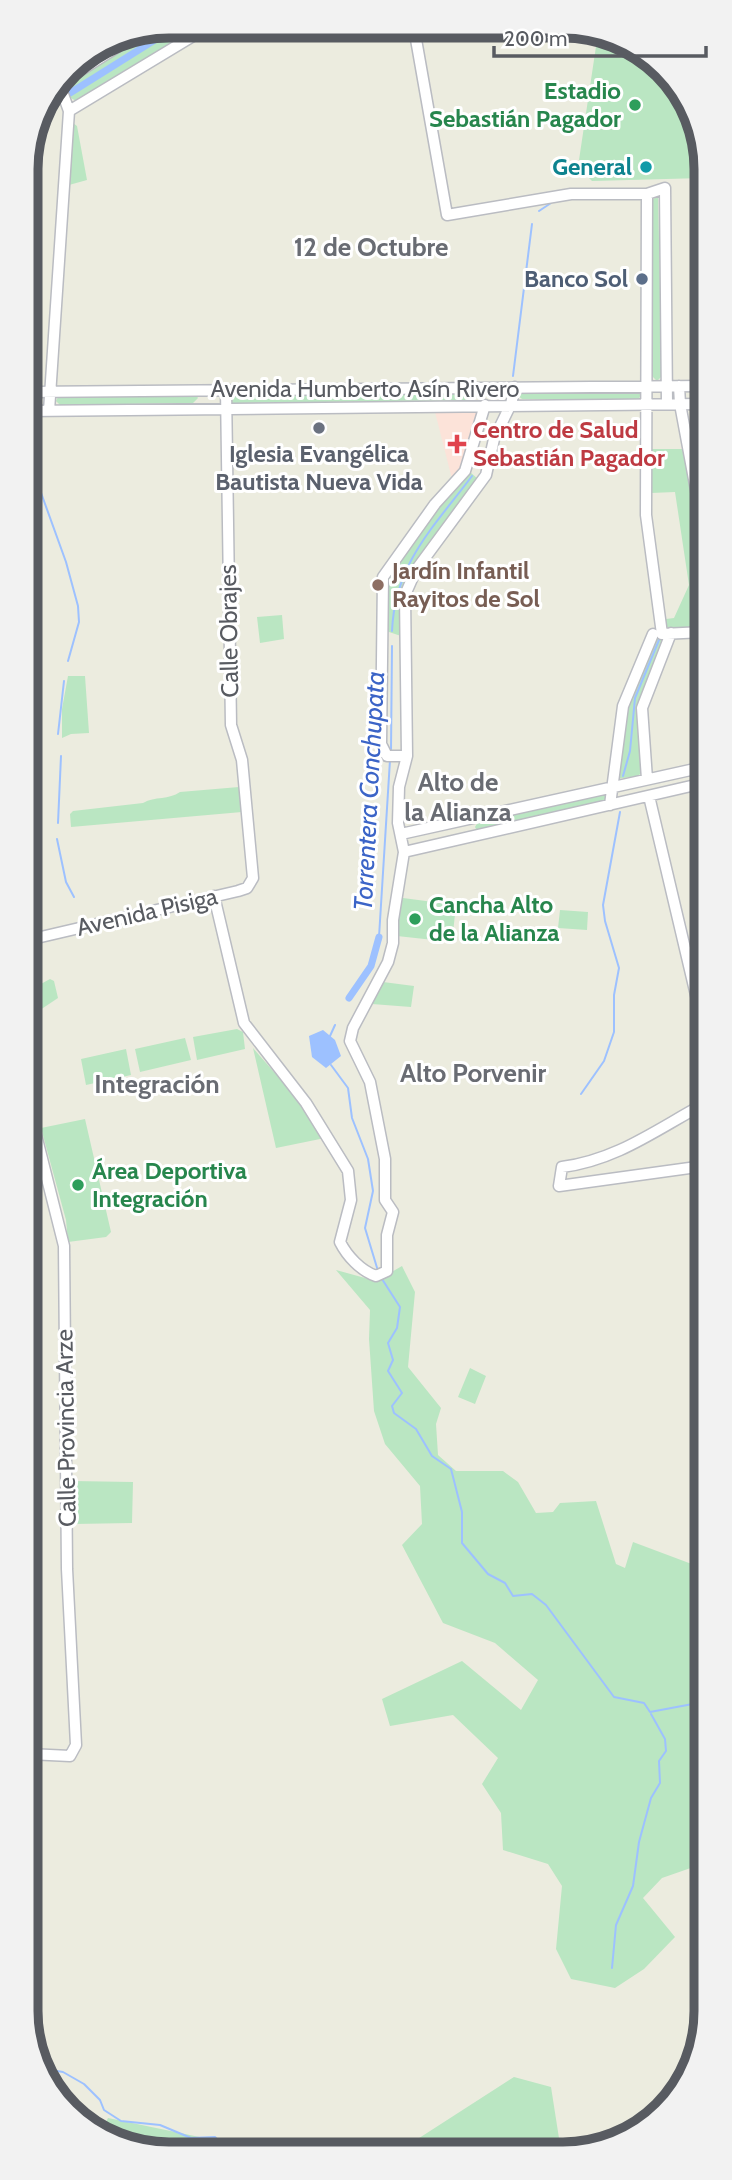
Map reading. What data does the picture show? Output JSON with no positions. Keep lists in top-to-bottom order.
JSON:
{
  "streets": {
    "street": [
      "Avenida Humberto Asín Rivero",
      "Calle Obrajes",
      "Avenida Pisiga",
      "Calle Provincia Arze"
    ]
  },
  "crossings": [
    ["Avenida Humberto Asín Rivero", "Calle Obrajes"],
    ["Calle Obrajes", "Avenida Pisiga"]
  ],
  "districts": [
    "12 de Octubre",
    "Alto de la Alianza",
    "Alto Porvenir",
    "Integración"
  ],
  "water": ["Torrentera Conchupata"],
  "places": {
    "other": [
      "Estadio Sebastián Pagador",
      "General",
      "Banco Sol",
      "Iglesia Evangélica Bautista Nueva Vida",
      "Jardín Infantil Rayitos de Sol",
      "Cancha Alto de la Alianza",
      "Área Deportiva Integración"
    ],
    "health": ["Centro de Salud Sebastián Pagador"]
  },
  "scale_bar": "200 m"
}
